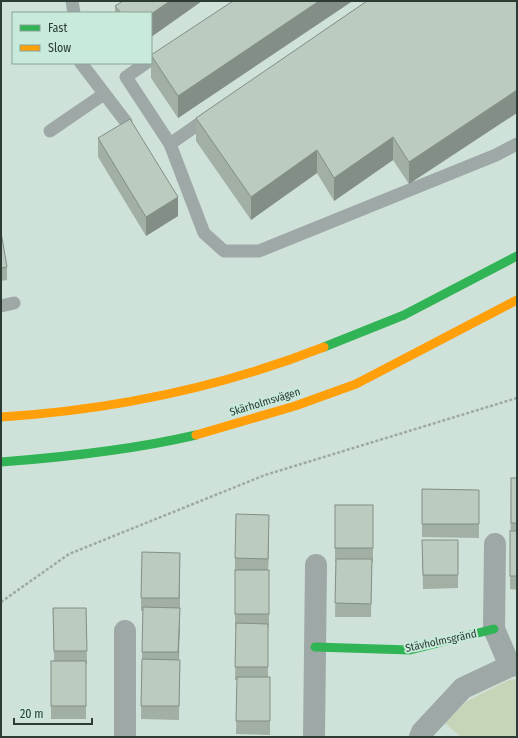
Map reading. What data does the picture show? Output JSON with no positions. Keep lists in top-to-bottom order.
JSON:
{
  "streets": {
    "main road": ["Skärholmsvägen", "Stävholmsgränd"]
  },
  "legend": ["Fast", "Slow"],
  "scale_bar": "20 m"
}
